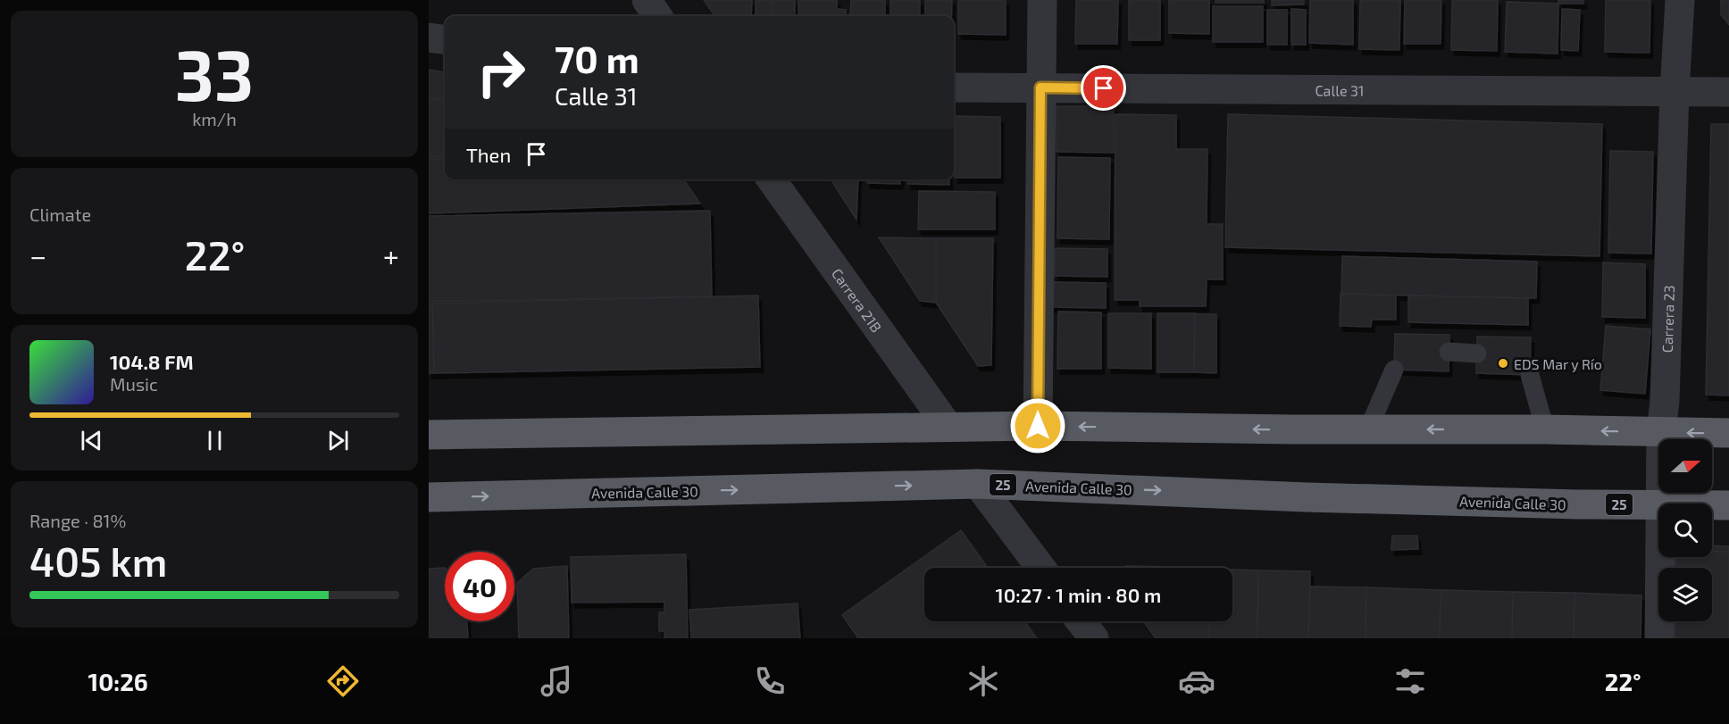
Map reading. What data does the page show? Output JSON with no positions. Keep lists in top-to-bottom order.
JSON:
{
  "streets": {
    "highway": ["25", "Avenida Calle 30"],
    "street": ["Calle 31", "Carrera 21B", "Carrera 23"]
  },
  "crossings": [
    ["Calle 31", "Carrera 23"]
  ],
  "places": ["EDS Mar y Río"],
  "north": "right",
  "page": {
    "tile": [
      ["33", "km/h"],
      "Climate",
      ["Range · 81%", "405 km"]
    ],
    "turn": ["70 m", "Calle 31"],
    "then": "Then",
    "heat": ["−", "22°", "+"],
    "song": ["104.8 FM", "Music"],
    "limit": "40",
    "trip": "10:27 · 1 min · 80 m",
    "tabs": ["10:26", "22°"]
  }
}
